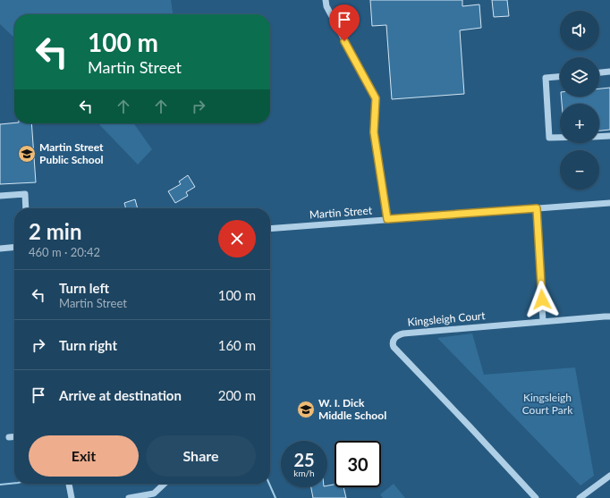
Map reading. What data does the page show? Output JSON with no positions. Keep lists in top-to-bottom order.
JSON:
{
  "streets": {
    "street": ["Martin Street", "Kingsleigh Court"]
  },
  "parks": ["Kingsleigh Court Park"],
  "places": {
    "school or university": ["Martin Street Public School", "W. I. Dick Middle School"]
  },
  "page": {
    "map_buttons": ["+", "−"],
    "turn": ["100 m", "Martin Street"],
    "heading": ["2 min", "460 m · 20:42"],
    "list": [
      {
        "name": "Turn left",
        "note": "Martin Street",
        "value": "100 m"
      },
      {
        "name": "Turn right",
        "value": "160 m"
      },
      {
        "name": "Arrive at destination",
        "value": "200 m"
      }
    ],
    "buttons": ["Exit", "Share"],
    "speed": "25 km/h",
    "limit": "30"
  }
}
